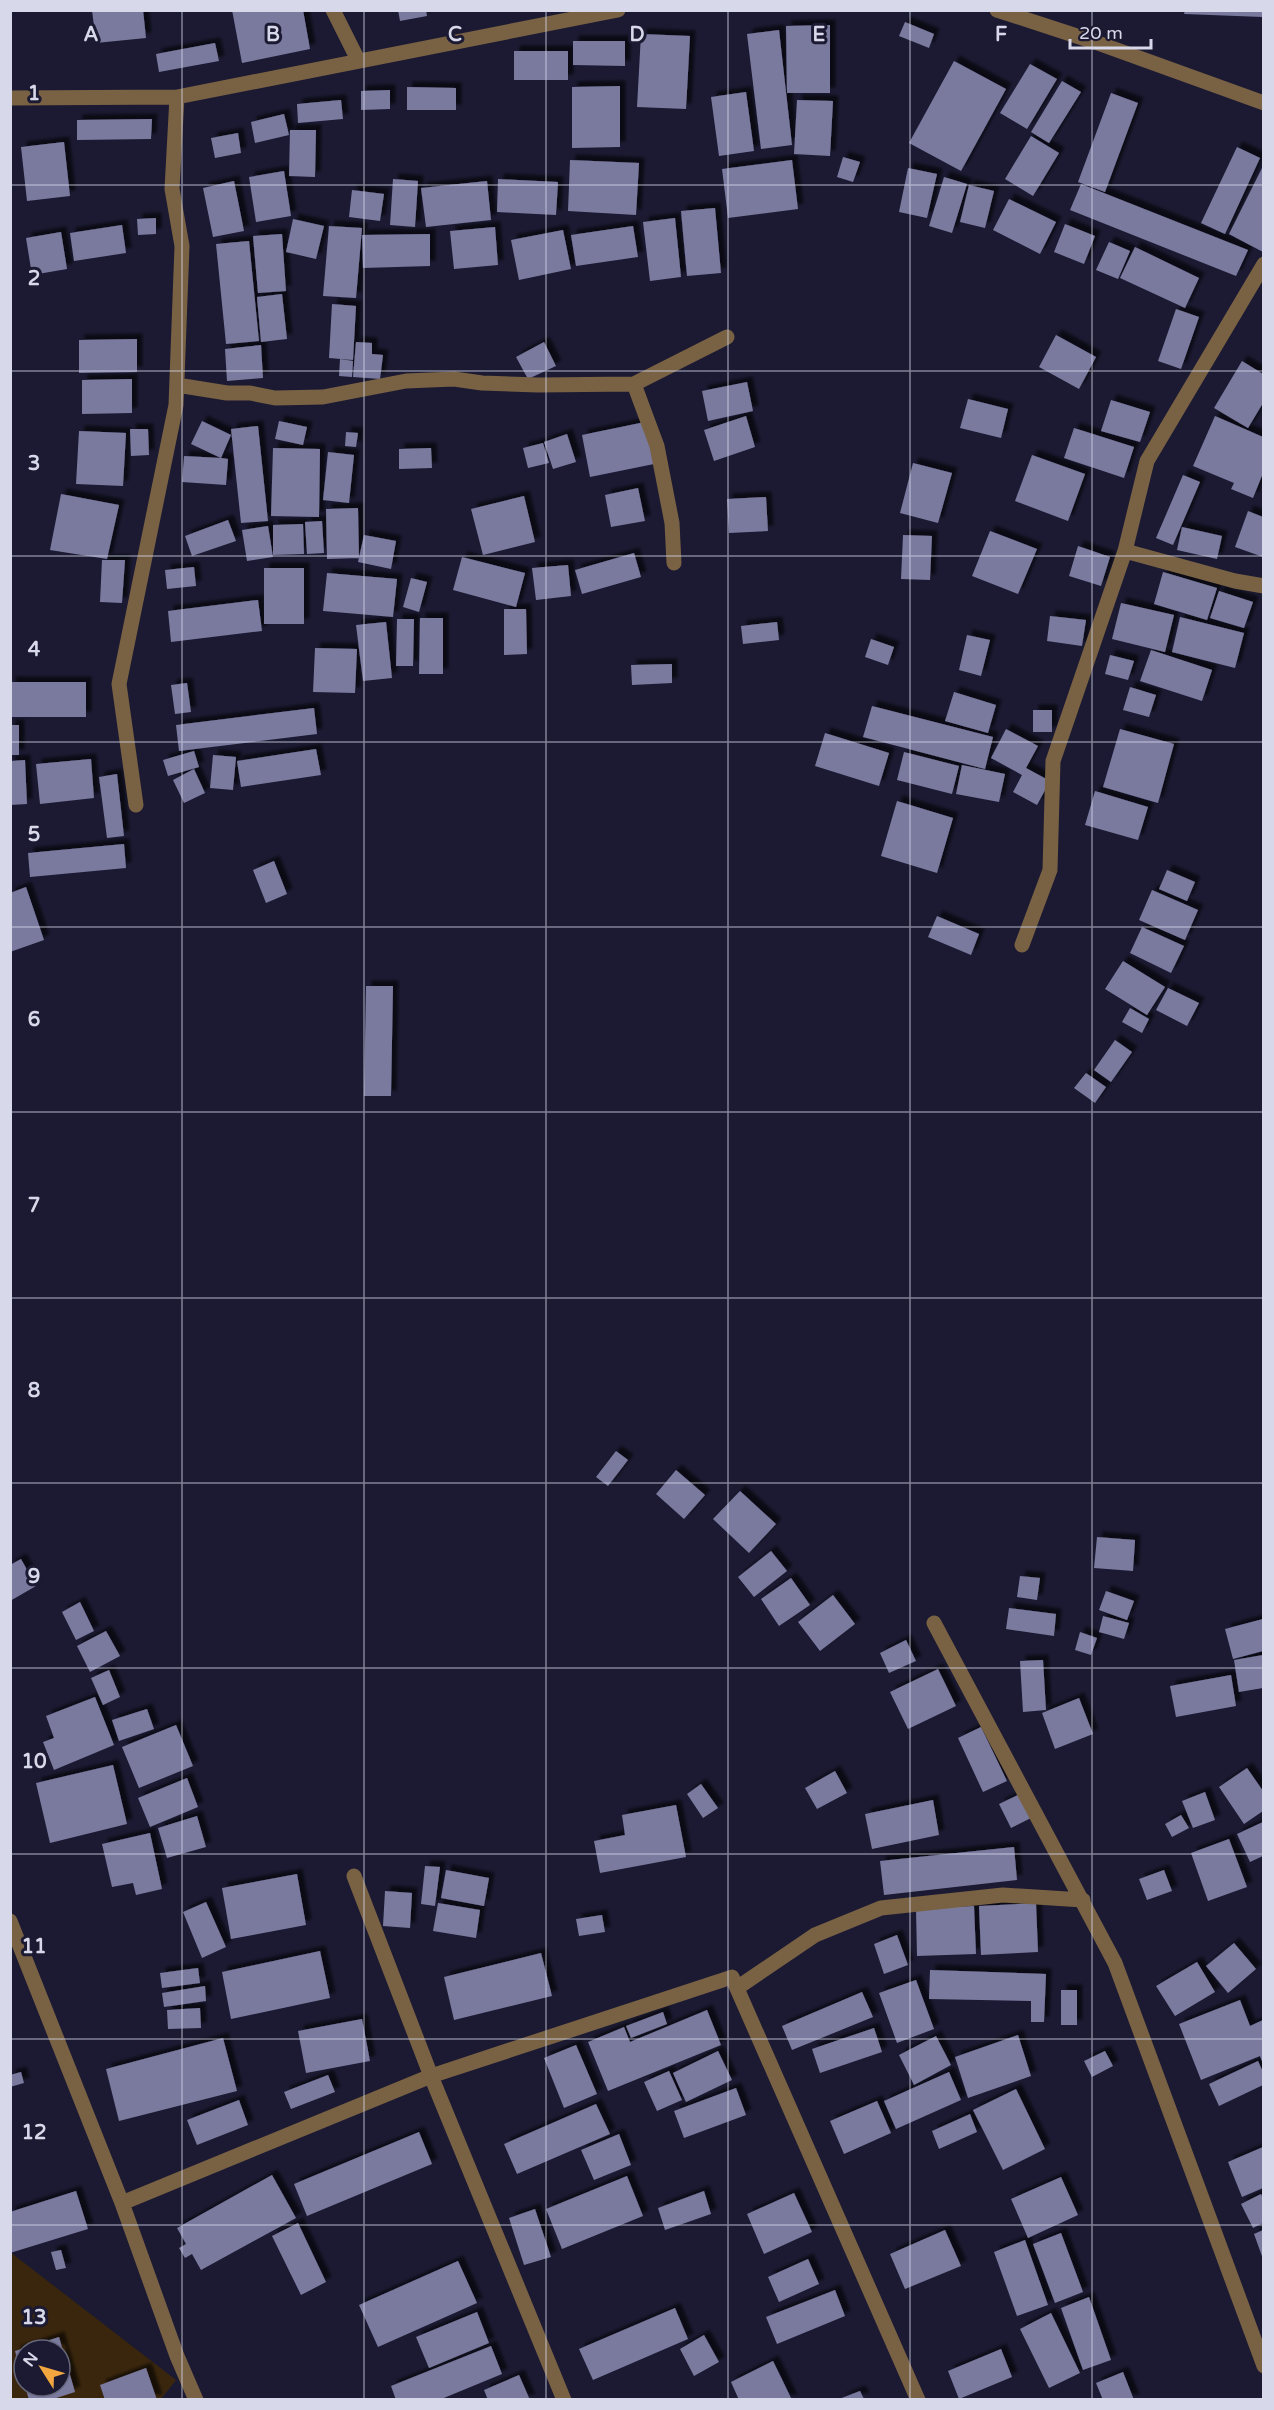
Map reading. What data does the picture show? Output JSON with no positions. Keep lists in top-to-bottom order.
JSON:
{
  "scale_bar": "20 m",
  "north": "top left",
  "grid": {
    "columns": [
      "A",
      "B",
      "C",
      "D",
      "E",
      "F"
    ],
    "rows": [
      "1",
      "2",
      "3",
      "4",
      "5",
      "6",
      "7",
      "8",
      "9",
      "10",
      "11",
      "12",
      "13"
    ]
  }
}
